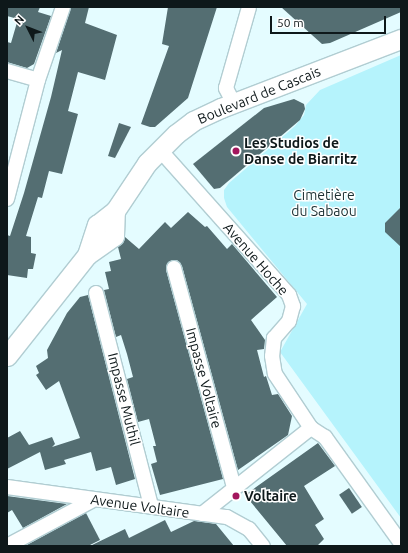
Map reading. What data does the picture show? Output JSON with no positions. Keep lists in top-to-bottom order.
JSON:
{
  "streets": {
    "main road": ["Boulevard de Cascais"],
    "street": [
      "Avenue Hoche",
      "Impasse Voltaire",
      "Impasse Muthil",
      "Avenue Voltaire"
    ]
  },
  "crossings": [
    ["Boulevard de Cascais", "Avenue Hoche"],
    ["Impasse Muthil", "Avenue Voltaire"]
  ],
  "parks": ["Cimetière du Sabaou"],
  "places": ["Les Studios de Danse de Biarritz", "Voltaire"],
  "scale_bar": "50 m",
  "north": "top left"
}
